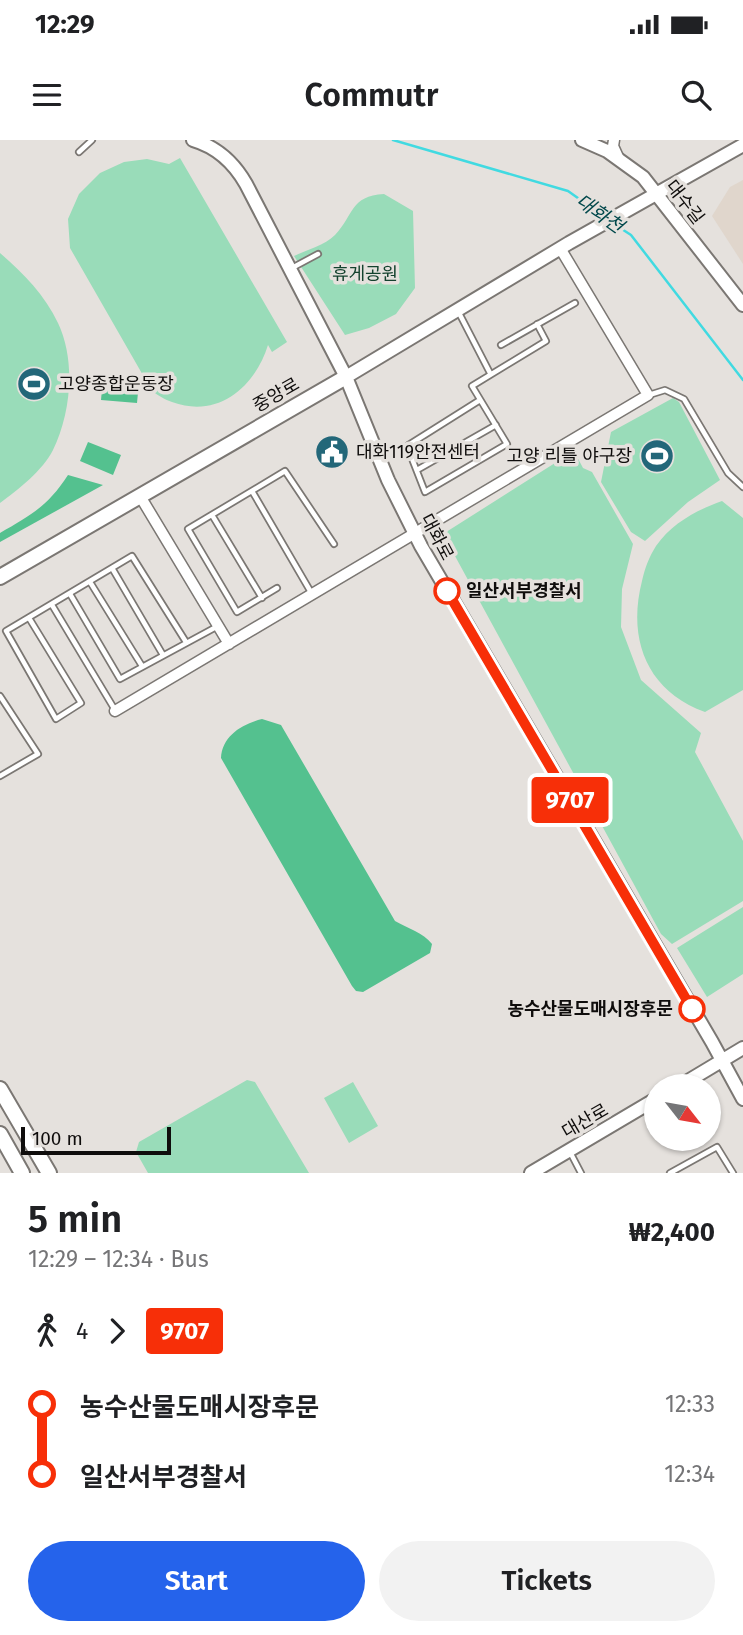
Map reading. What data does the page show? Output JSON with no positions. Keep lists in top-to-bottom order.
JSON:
{
  "streets": {
    "main road": ["중앙로"],
    "street": ["대수길", "대화로", "대산로"]
  },
  "crossings": [
    ["대수길", "중앙로"],
    ["중앙로", "대화로"]
  ],
  "water": ["대화천"],
  "parks": ["휴게공원"],
  "places": {
    "sports": ["고양종합운동장", "고양 리틀 야구장"],
    "public building": ["대화119안전센터"],
    "other": ["일산서부경찰서", "농수산물도매시장후문"]
  },
  "lines": ["bus line 9707"],
  "scale_bar": "100 m",
  "north": "bottom right",
  "page": {
    "status": "12:29",
    "header": "Commutr",
    "on_map": "9707",
    "scale": "100 m",
    "heading": ["5 min", "12:29 – 12:34 · Bus", "₩2,400"],
    "legs": ["4", "9707"],
    "list": [
      {
        "name": "농수산물도매시장후문",
        "value": "12:33"
      },
      {
        "name": "일산서부경찰서",
        "value": "12:34"
      }
    ],
    "buttons": ["Start", "Tickets"]
  }
}
